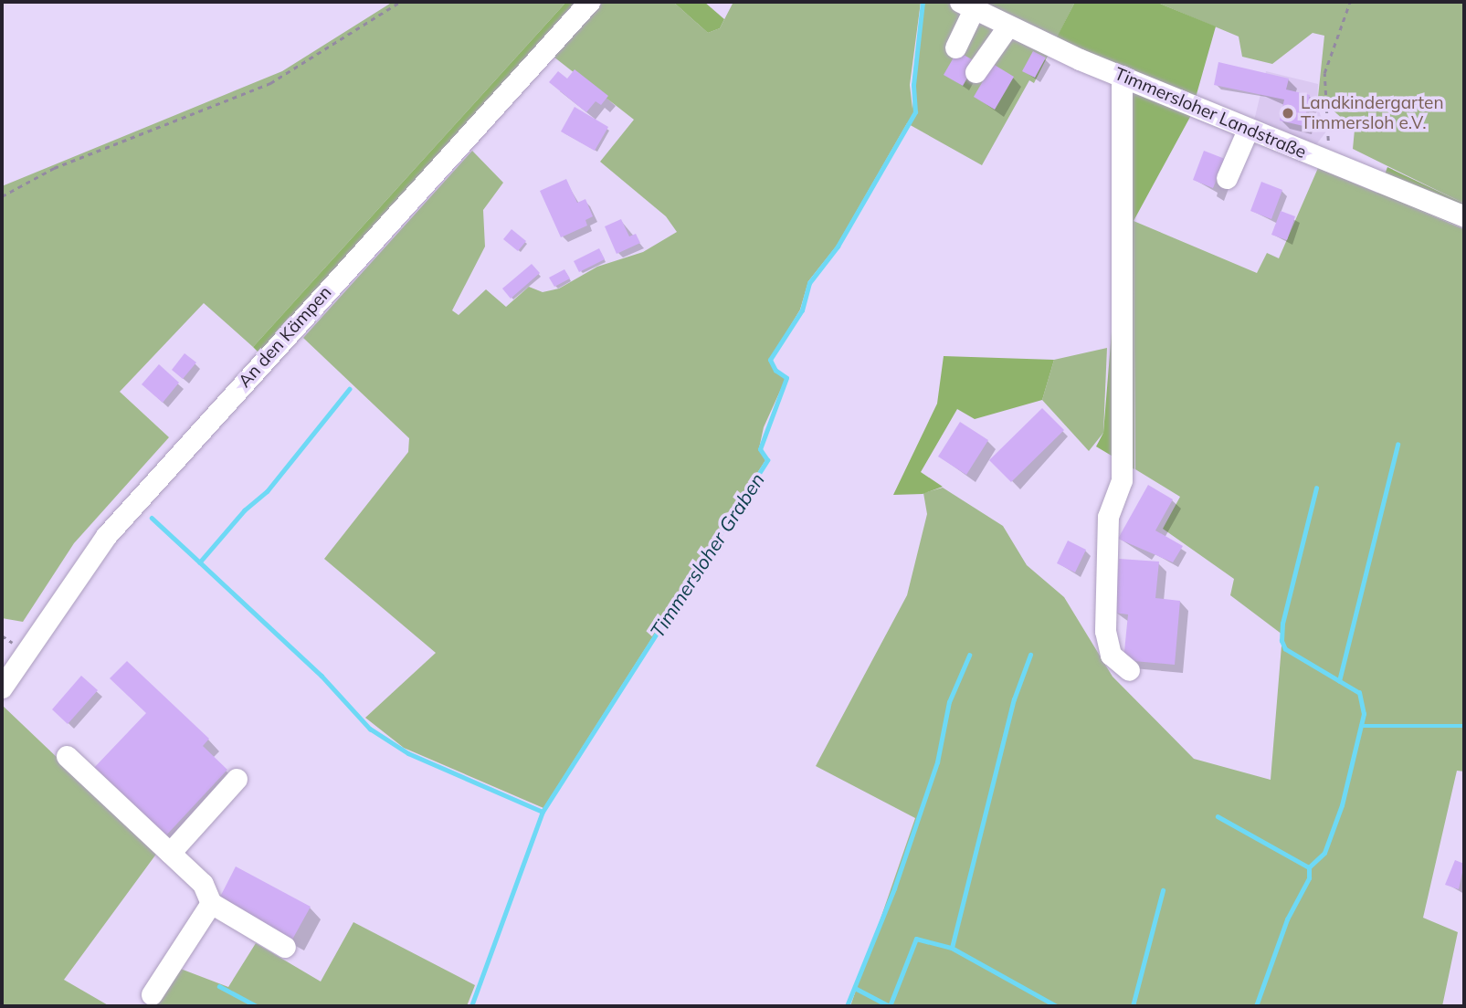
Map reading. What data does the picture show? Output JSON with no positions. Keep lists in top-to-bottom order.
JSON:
{
  "streets": {
    "street": ["Timmersloher Landstraße", "An den Kämpen"]
  },
  "water": ["Timmersloher Graben"],
  "places": ["Landkindergarten Timmersloh e.V."]
}
